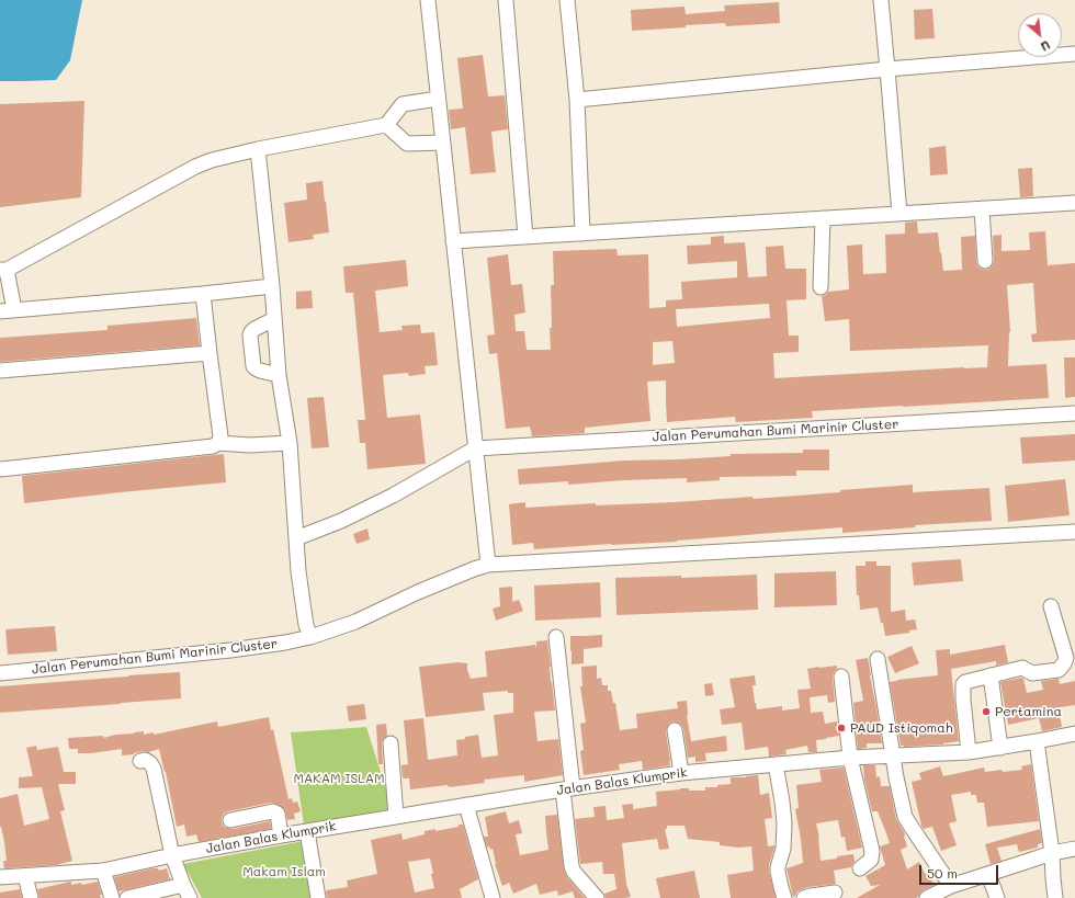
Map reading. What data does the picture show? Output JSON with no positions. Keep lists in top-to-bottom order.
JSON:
{
  "streets": {
    "street": ["Jalan Perumahan Bumi Marinir Cluster", "Jalan Balas Klumprik"]
  },
  "parks": ["MAKAM ISLAM", "Makam Islam"],
  "places": ["Pertamina", "PAUD Istiqomah"],
  "scale_bar": "50 m",
  "north": "bottom right"
}
